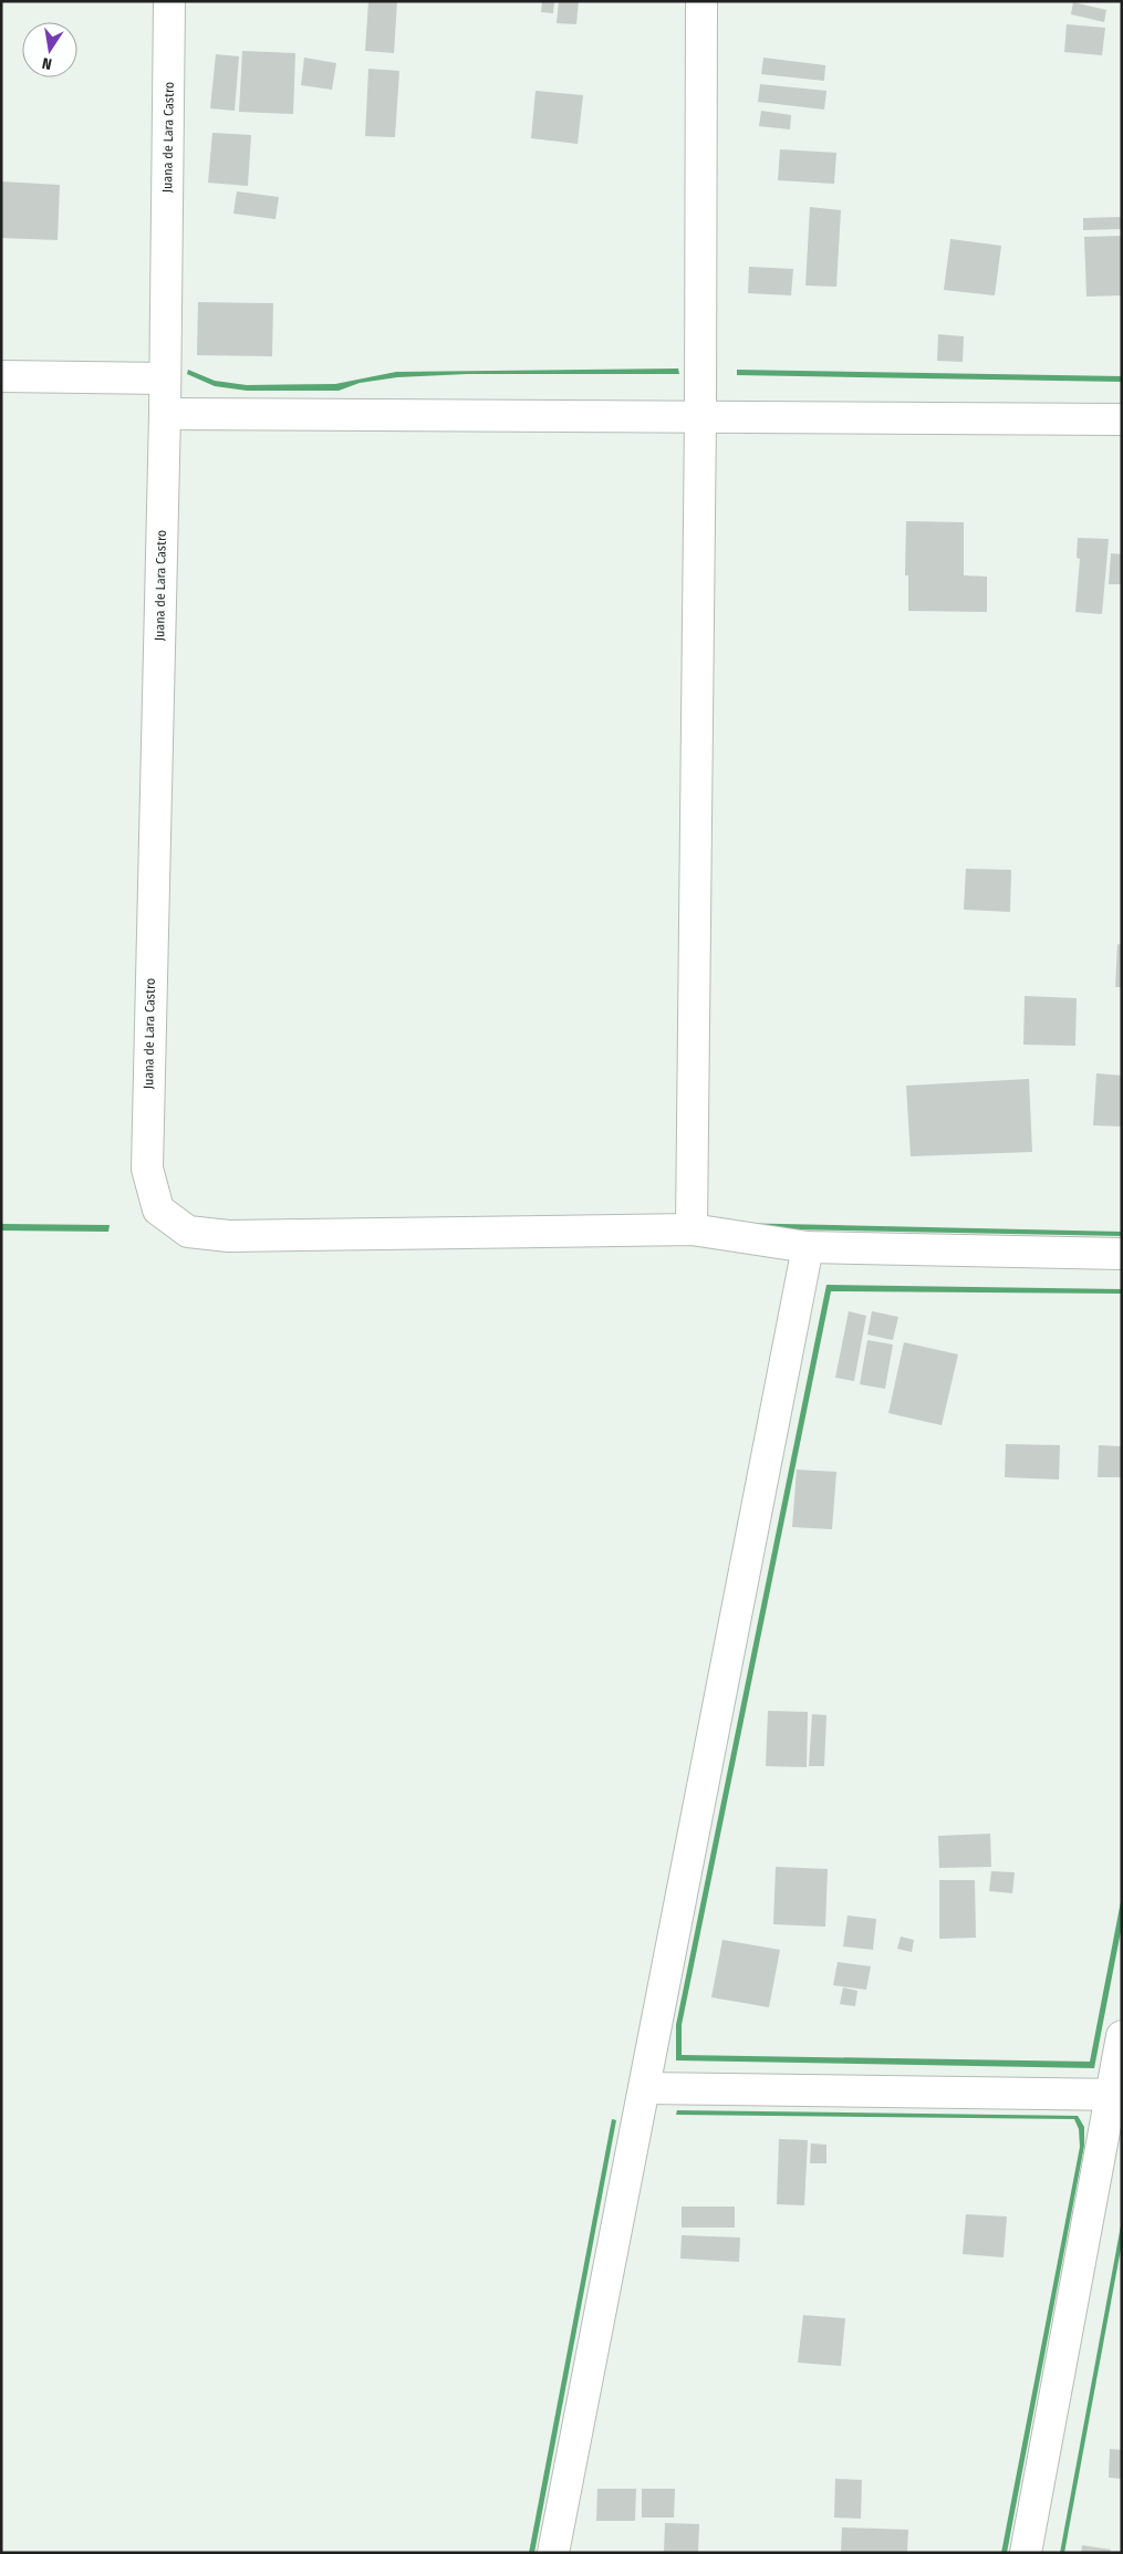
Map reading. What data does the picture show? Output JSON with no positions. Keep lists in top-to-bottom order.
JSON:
{
  "streets": {
    "street": ["Juana de Lara Castro"]
  },
  "north": "bottom"
}
